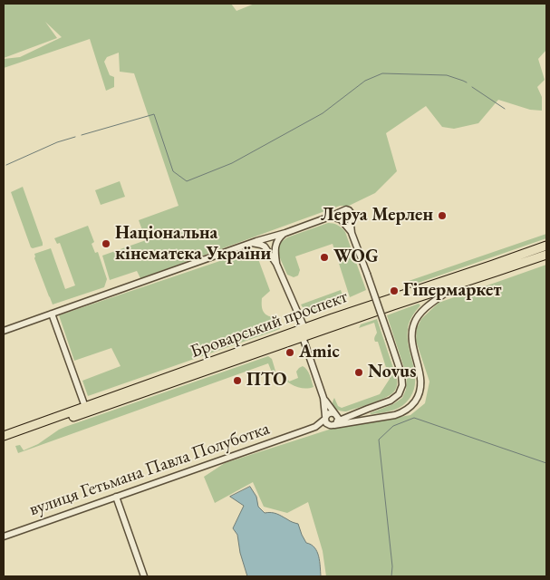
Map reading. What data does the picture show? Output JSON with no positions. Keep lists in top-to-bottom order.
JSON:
{
  "streets": {
    "highway": ["Броварський проспект"],
    "street": ["вулиця Гетьмана Павла Полуботка"]
  },
  "crossings": [
    ["Броварський проспект", "вулиця Гетьмана Павла Полуботка"]
  ],
  "places": [
    "Леруа Мерлен",
    "Національна кінематека України",
    "WOG",
    "Гіпермаркет",
    "Amic",
    "Novus",
    "ПТО"
  ]
}
